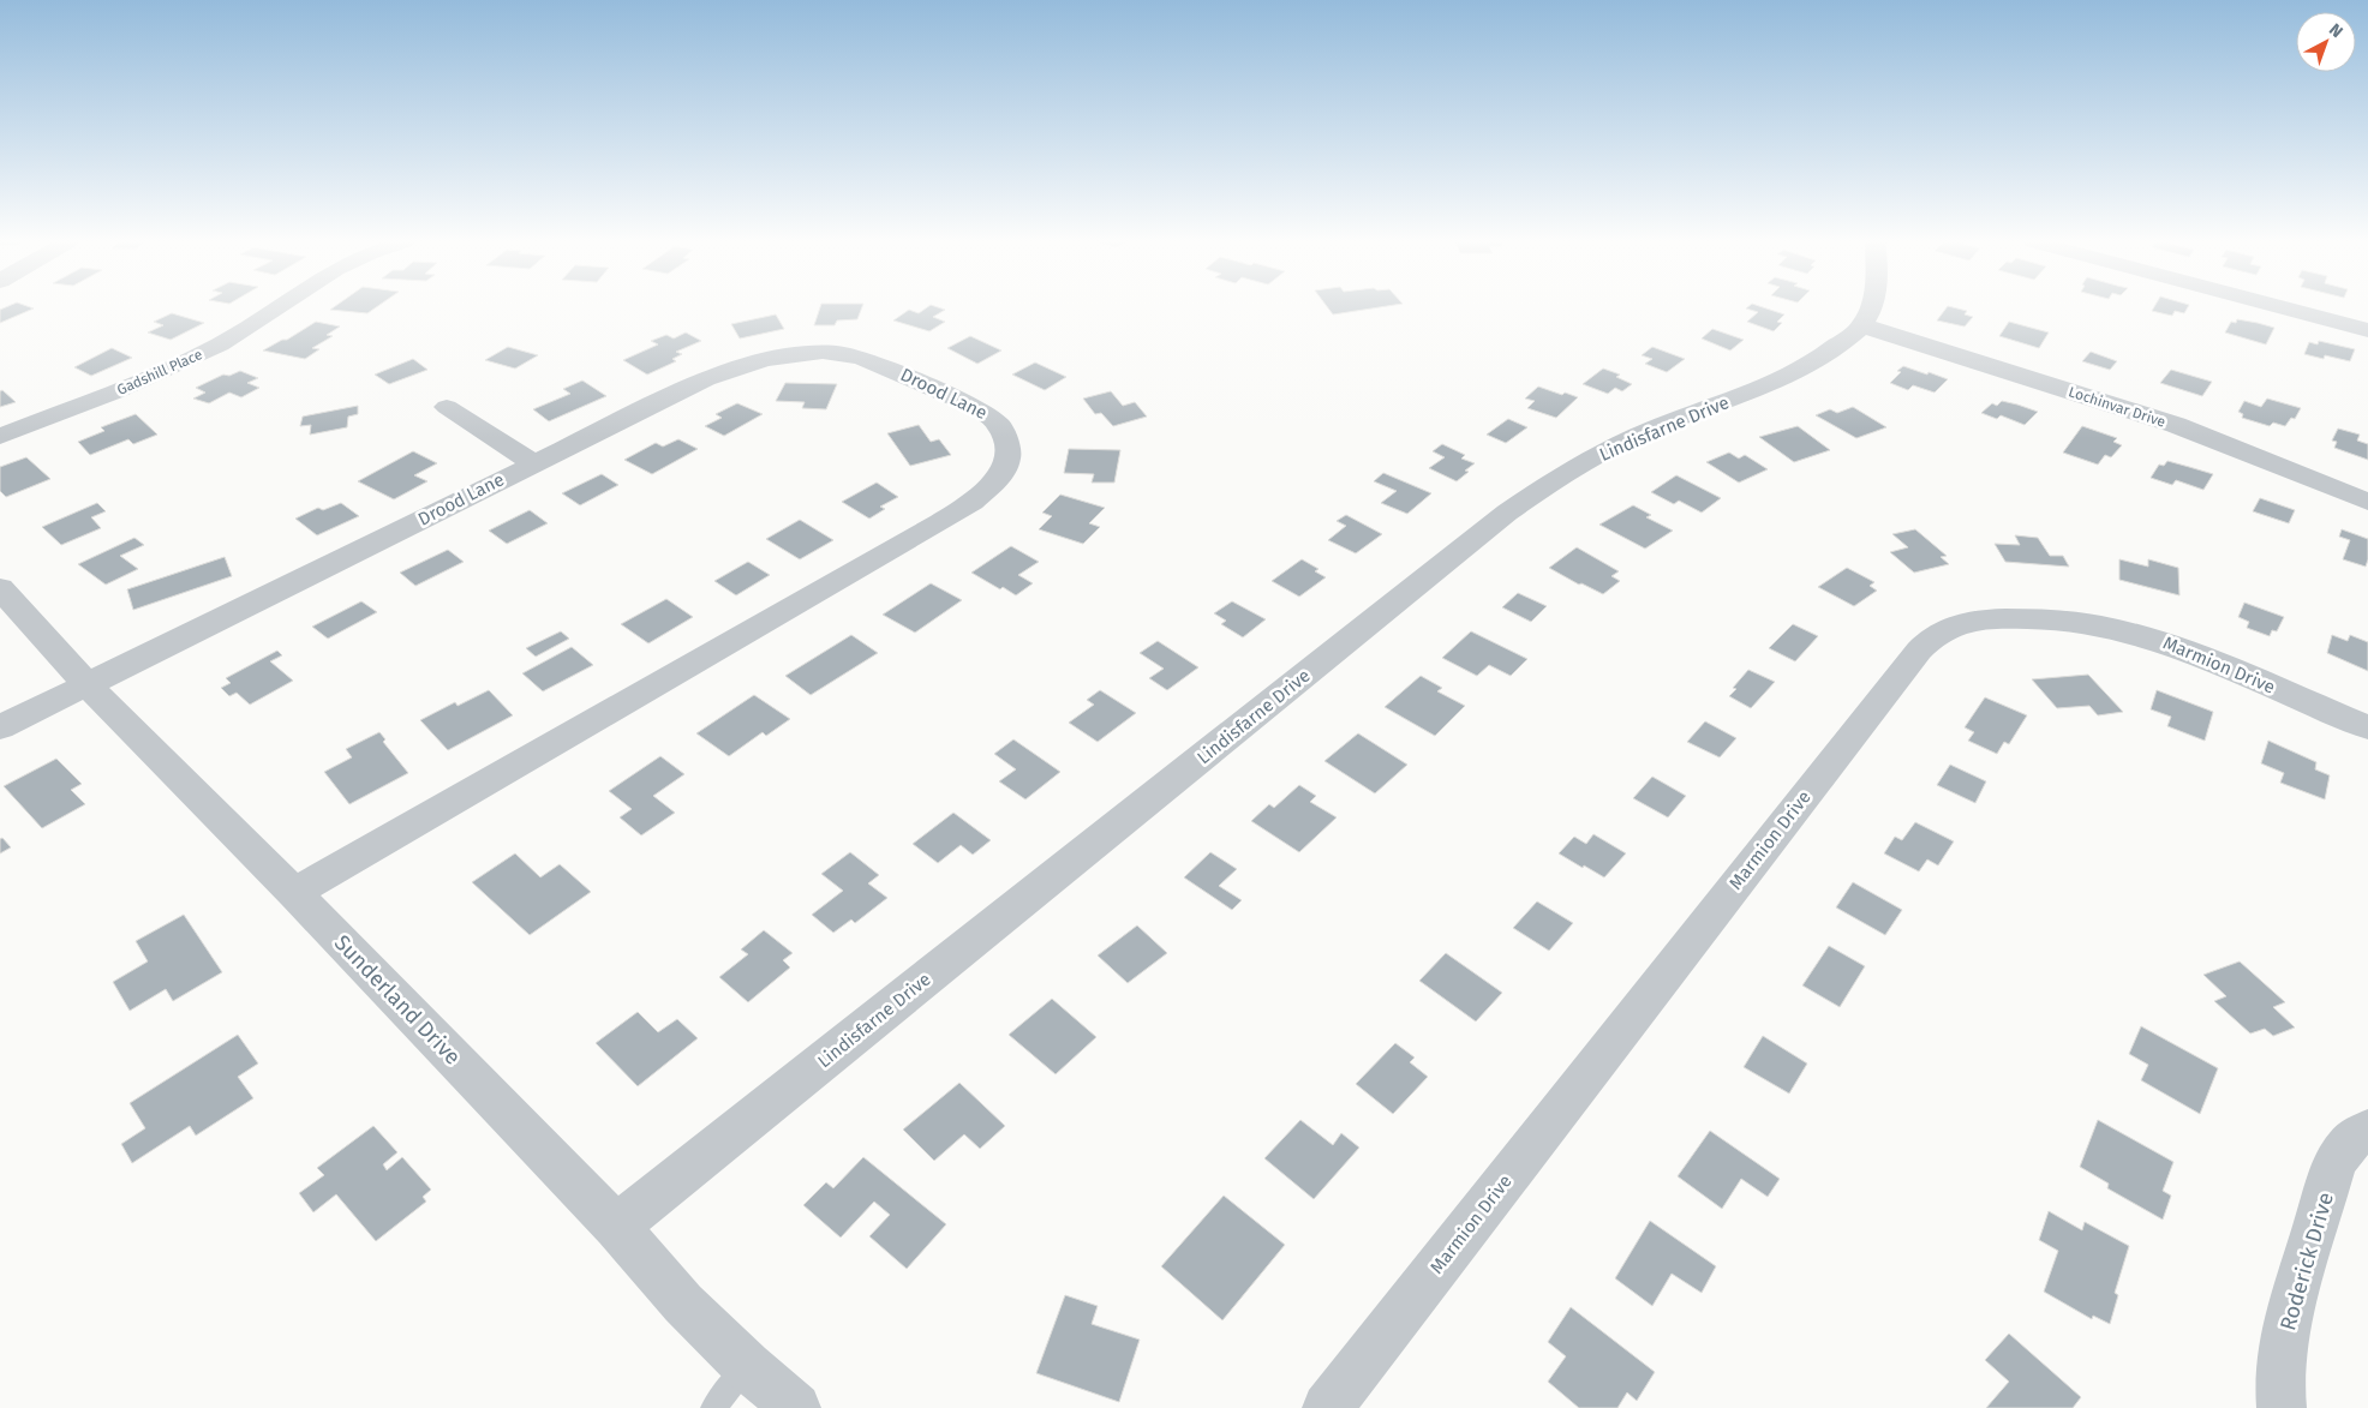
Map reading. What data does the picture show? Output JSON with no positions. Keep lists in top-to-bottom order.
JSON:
{
  "streets": {
    "street": [
      "Gadshill Place",
      "Drood Lane",
      "Lochinvar Drive",
      "Lindisfarne Drive",
      "Marmion Drive",
      "Sunderland Drive",
      "Roderick Drive"
    ]
  },
  "crossings": [
    ["Drood Lane", "Sunderland Drive"],
    ["Lochinvar Drive", "Lindisfarne Drive"],
    ["Lindisfarne Drive", "Sunderland Drive"]
  ],
  "north": "top right"
}
